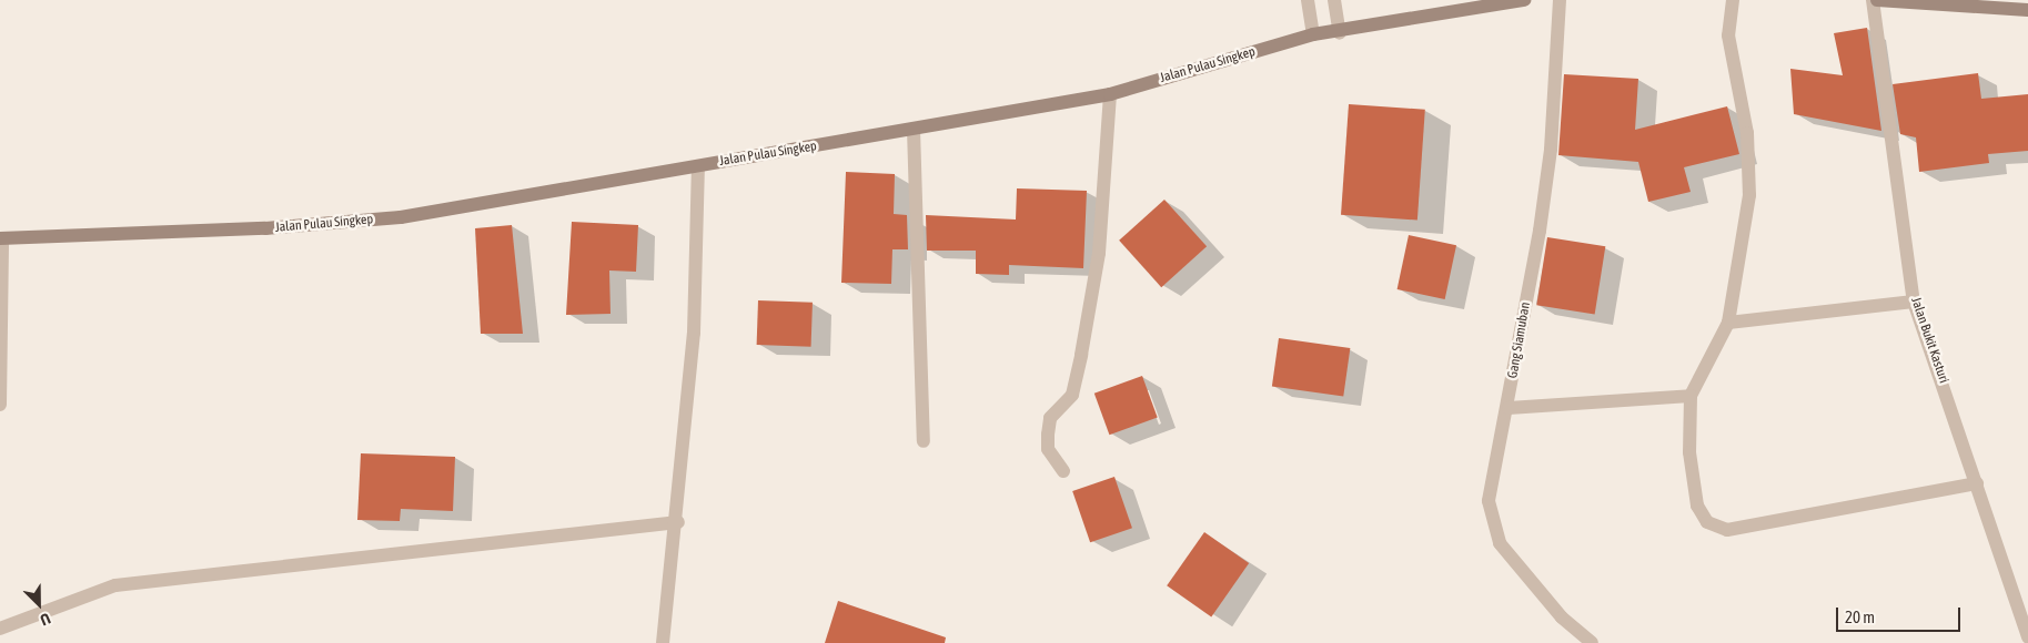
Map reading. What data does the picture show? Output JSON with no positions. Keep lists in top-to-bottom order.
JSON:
{
  "streets": {
    "street": ["Jalan Pulau Singkep", "Gang Siamuban", "Jalan Bukit Kasturi"]
  },
  "scale_bar": "20 m",
  "north": "bottom right"
}
